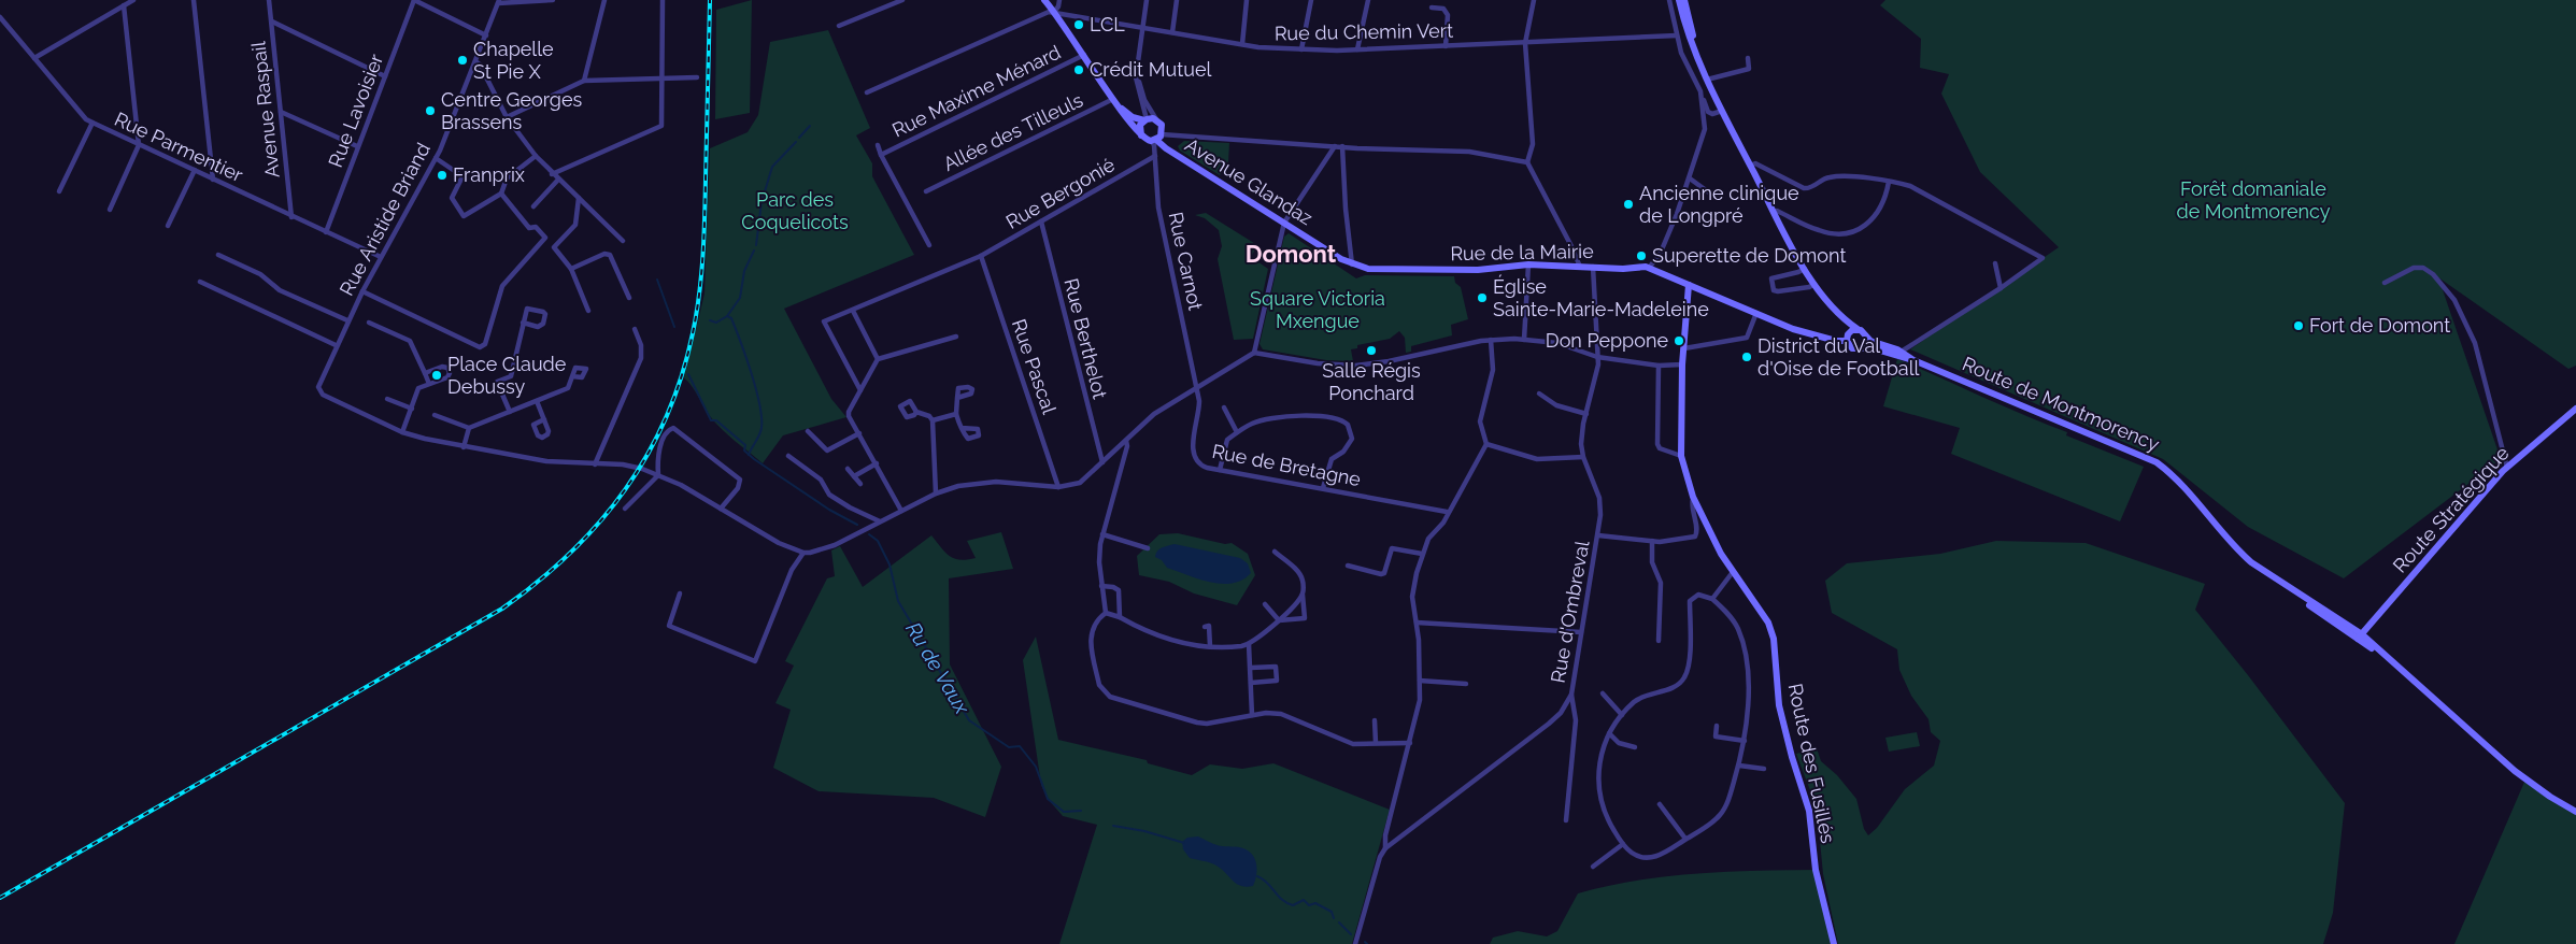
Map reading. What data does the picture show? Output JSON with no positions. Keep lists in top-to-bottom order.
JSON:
{
  "streets": {
    "street": [
      "Rue du Chemin Vert",
      "Rue Maxime Ménard",
      "Avenue Raspail",
      "Rue Lavoisier",
      "Allée des Tilleuls",
      "Rue Parmentier",
      "Avenue Glandaz",
      "Rue Bergonié",
      "Rue Aristide Briand",
      "Rue de la Mairie",
      "Rue Carnot",
      "Rue Berthelot",
      "Rue Pascal",
      "Route de Montmorency",
      "Rue de Bretagne",
      "Route Stratégique",
      "Rue d'Ombreval",
      "Route des Fusillés"
    ]
  },
  "crossings": [
    ["Avenue Raspail", "Rue Parmentier"],
    ["Rue Lavoisier", "Rue Parmentier"],
    ["Rue Parmentier", "Rue Aristide Briand"],
    ["Avenue Glandaz", "Rue de la Mairie"],
    ["Avenue Glandaz", "Rue Carnot"],
    ["Rue Bergonié", "Rue Carnot"],
    ["Rue Bergonié", "Rue Berthelot"],
    ["Rue Bergonié", "Rue Pascal"],
    ["Rue de la Mairie", "Route de Montmorency"],
    ["Rue de la Mairie", "Rue d'Ombreval"],
    ["Rue de la Mairie", "Route des Fusillés"],
    ["Rue Carnot", "Rue de Bretagne"],
    ["Route de Montmorency", "Route Stratégique"]
  ],
  "districts": ["Domont"],
  "water": ["Ru de Vaux"],
  "parks": ["Forêt domaniale de Montmorency", "Parc des Coquelicots", "Square Victoria Mxengue"],
  "places": [
    "LCL",
    "Chapelle St Pie X",
    "Crédit Mutuel",
    "Centre Georges Brassens",
    "Franprix",
    "Ancienne clinique de Longpré",
    "Superette de Domont",
    "Église Sainte-Marie-Madeleine",
    "Fort de Domont",
    "Don Peppone",
    "Salle Régis Ponchard",
    "District du Val d'Oise de Football",
    "Place Claude Debussy"
  ]
}
